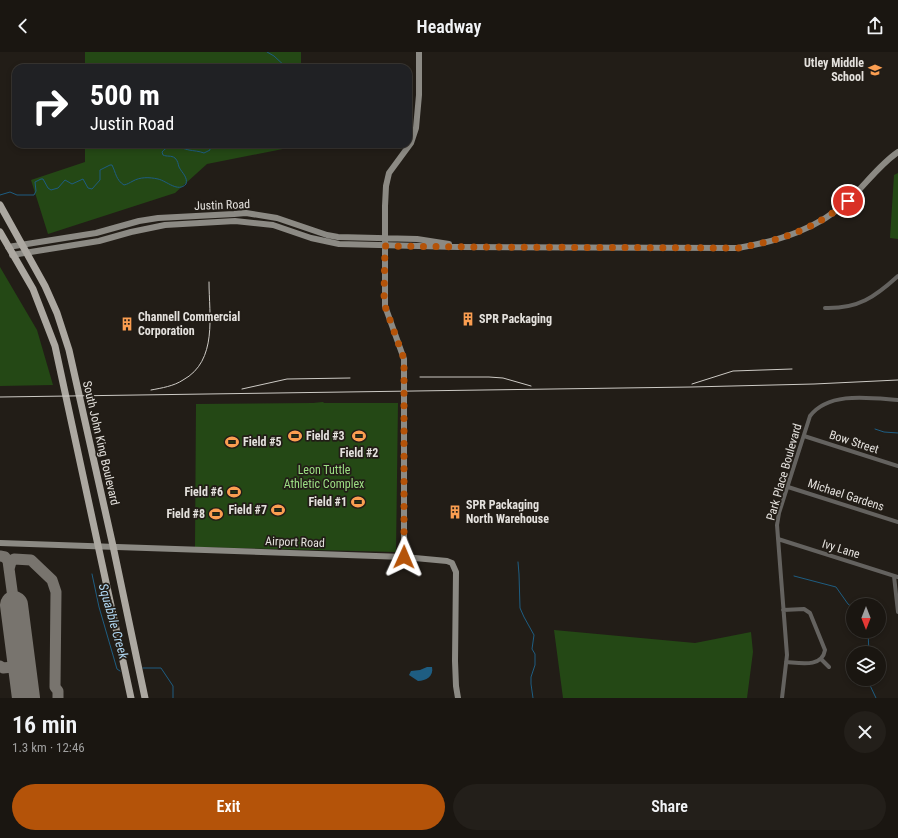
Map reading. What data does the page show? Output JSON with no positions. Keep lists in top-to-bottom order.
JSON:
{
  "streets": {
    "main road": ["South John King Boulevard"],
    "street": [
      "Justin Road",
      "Bow Street",
      "Park Place Boulevard",
      "Michael Gardens",
      "Airport Road",
      "Ivy Lane"
    ]
  },
  "crossings": [
    ["Justin Road", "South John King Boulevard"],
    ["Bow Street", "Park Place Boulevard"],
    ["South John King Boulevard", "Airport Road"],
    ["Park Place Boulevard", "Michael Gardens"],
    ["Park Place Boulevard", "Ivy Lane"]
  ],
  "water": ["Squabble Creek"],
  "parks": ["Leon Tuttle Athletic Complex"],
  "places": {
    "school or university": ["Utley Middle School"],
    "building": ["SPR Packaging", "Channell Commercial Corporation", "SPR Packaging North Warehouse"],
    "sports": [
      "Field #3",
      "Field #2",
      "Field #5",
      "Field #6",
      "Field #1",
      "Field #7",
      "Field #8"
    ]
  },
  "north": "bottom",
  "page": {
    "header": "Headway",
    "turn": ["500 m", "Justin Road"],
    "heading": ["16 min", "1.3 km · 12:46"],
    "buttons": ["Exit", "Share"]
  }
}
